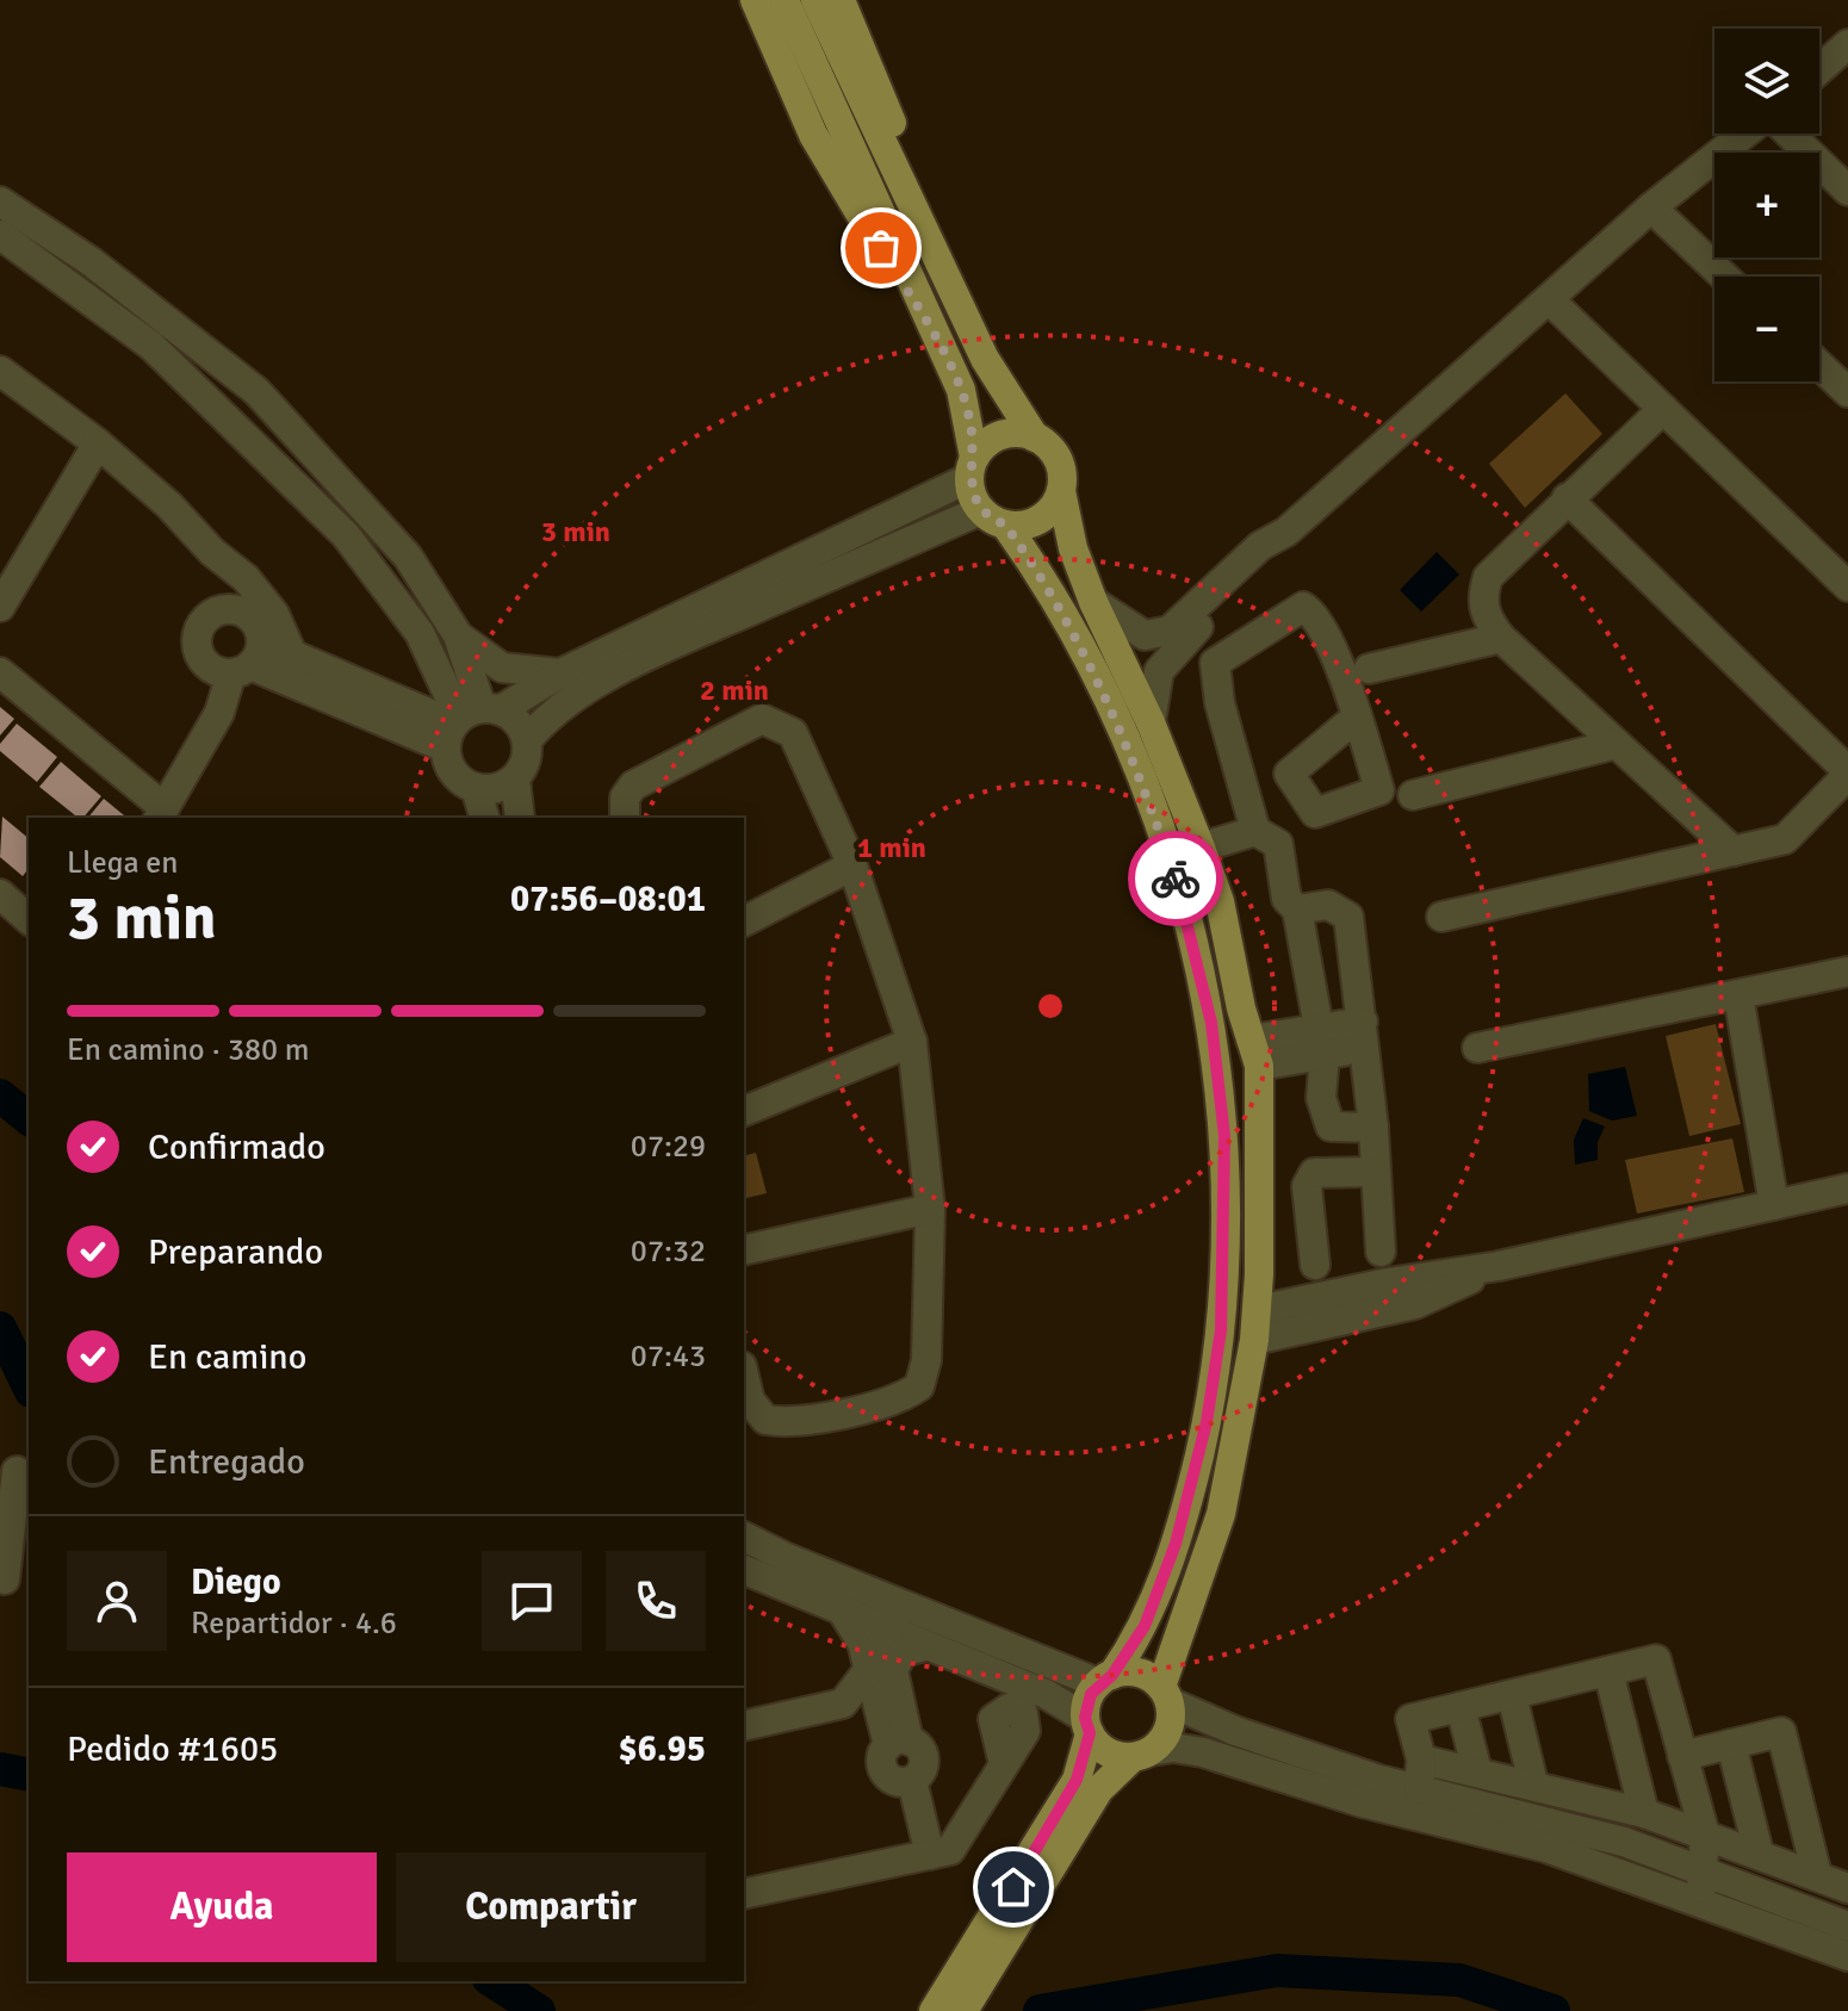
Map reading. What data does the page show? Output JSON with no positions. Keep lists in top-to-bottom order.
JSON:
{
  "page": {
    "map_buttons": ["+", "−"],
    "heading": ["3 min", "Llega en", "07:56–08:01"],
    "panel": [
      "Diego",
      "Repartidor · 4.6",
      "Pedido #1605",
      "$6.95"
    ],
    "bar": "En camino · 380 m",
    "list": [
      ["Confirmado", "07:29"],
      ["Preparando", "07:32"],
      ["En camino", "07:43"],
      "Entregado"
    ],
    "buttons": ["Ayuda", "Compartir"]
  },
  "rings": ["3 min", "2 min", "1 min"]
}
